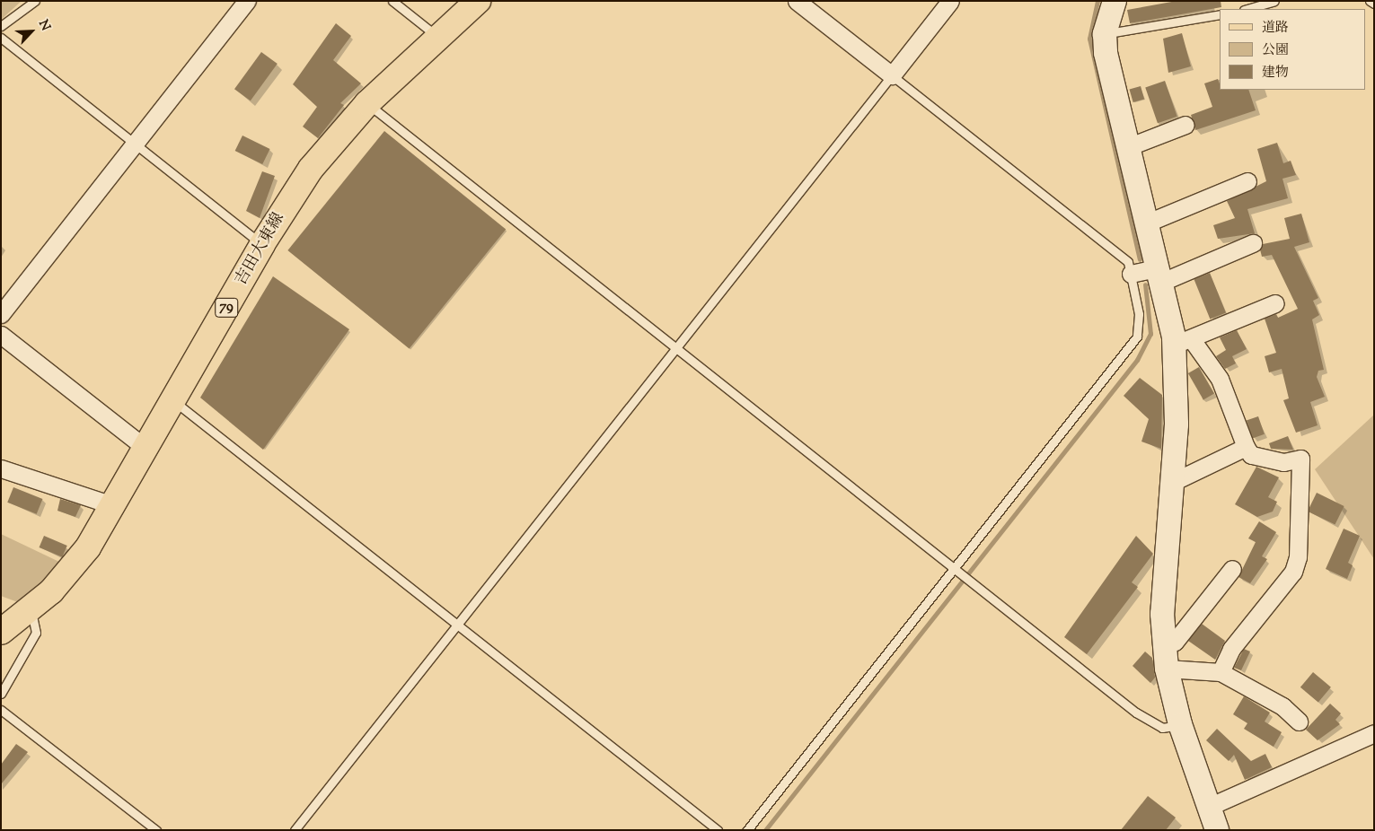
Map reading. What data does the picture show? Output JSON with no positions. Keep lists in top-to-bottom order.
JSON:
{
  "streets": {
    "main road": ["吉田大東線", "79"]
  },
  "legend": ["道路", "公園", "建物"],
  "north": "top right"
}
